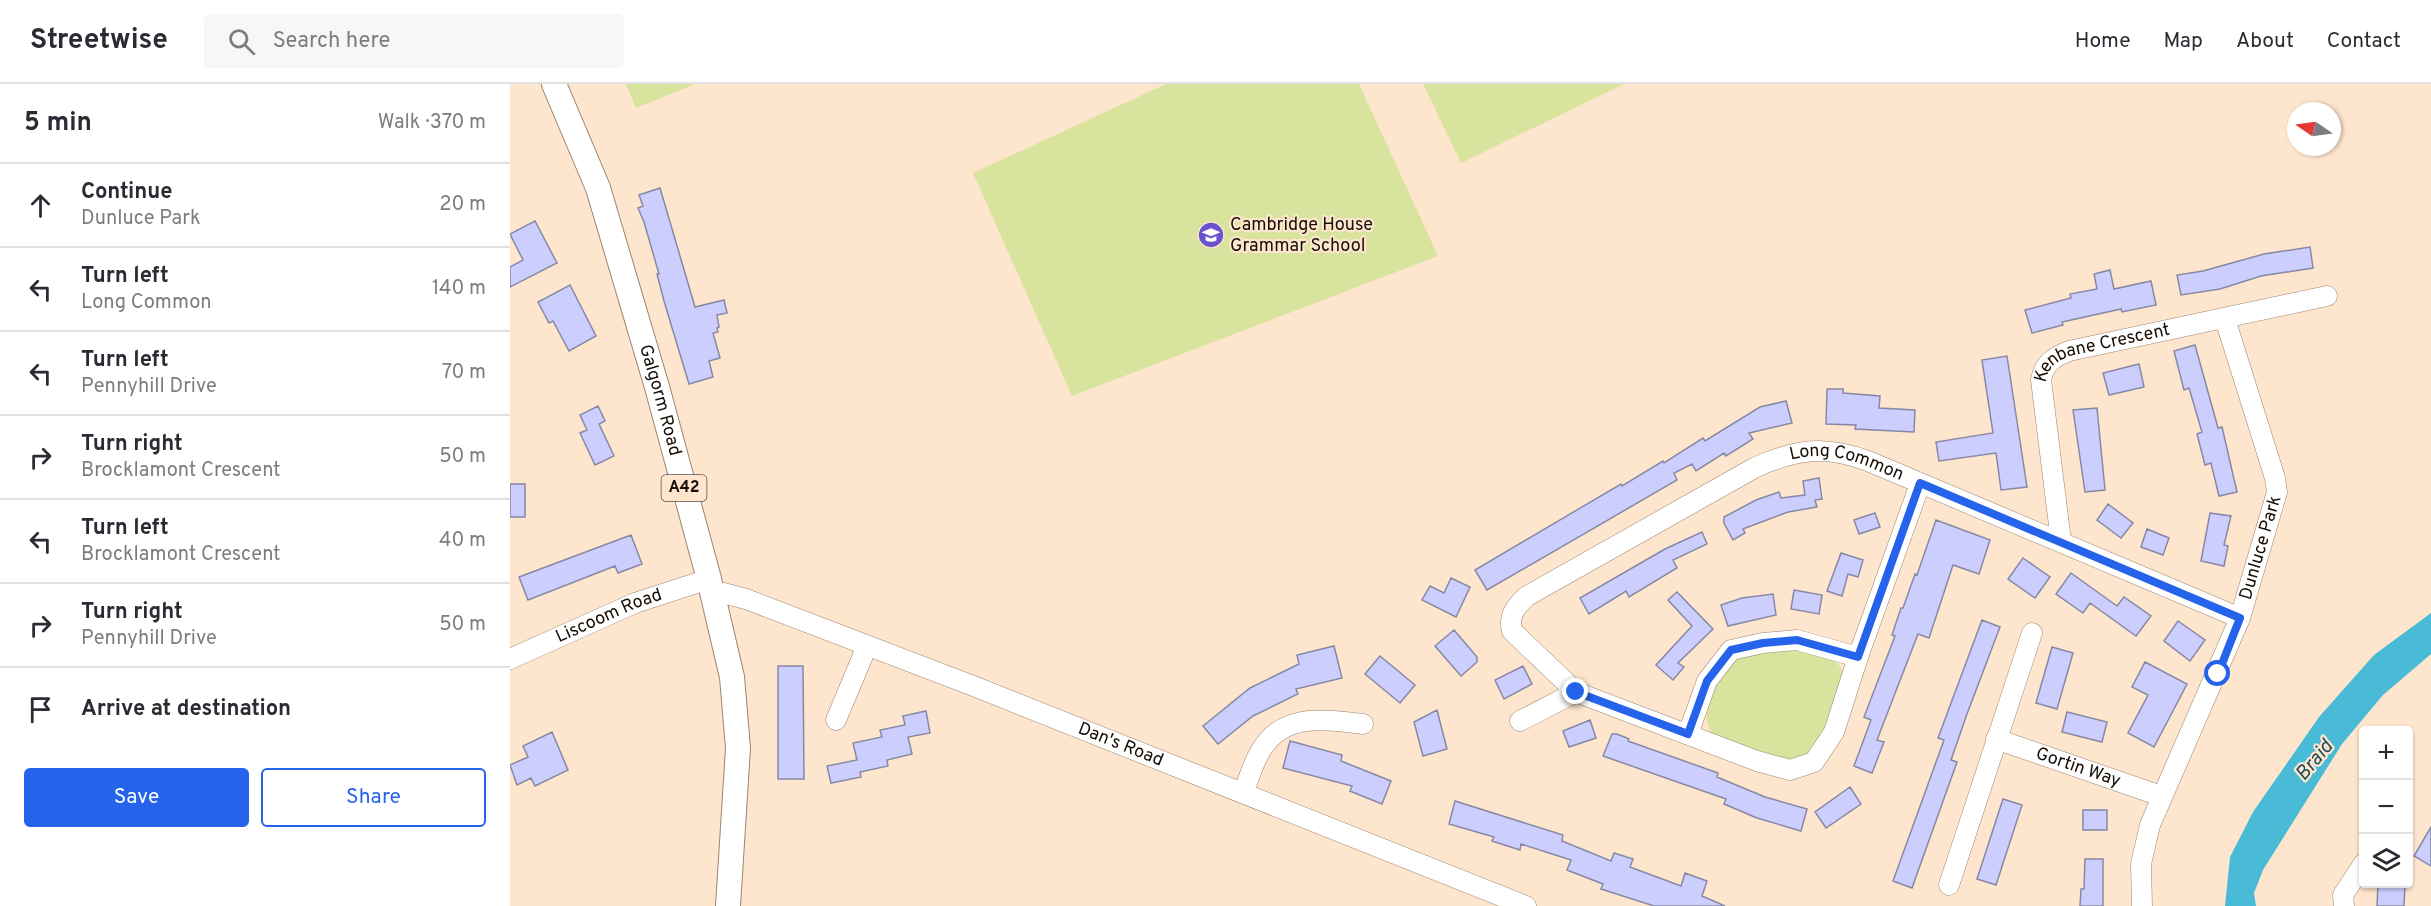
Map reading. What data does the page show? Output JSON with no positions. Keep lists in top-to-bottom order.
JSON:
{
  "streets": {
    "main road": ["Galgorm Road", "A42"],
    "street": [
      "Kenbane Crescent",
      "Long Common",
      "Dunluce Park",
      "Liscoom Road",
      "Dan's Road",
      "Gortin Way"
    ]
  },
  "crossings": [
    ["Kenbane Crescent", "Long Common"],
    ["Kenbane Crescent", "Dunluce Park"],
    ["Galgorm Road", "Liscoom Road"],
    ["Galgorm Road", "Dan's Road"],
    ["Long Common", "Dunluce Park"],
    ["Dunluce Park", "Gortin Way"],
    ["Liscoom Road", "Dan's Road"]
  ],
  "water": ["Braid"],
  "places": {
    "school or university": ["Cambridge House Grammar School"]
  },
  "north": "left",
  "page": {
    "header": "Streetwise",
    "search": "Search here",
    "nav": [
      "Home",
      "Map",
      "About",
      "Contact"
    ],
    "heading": ["5 min", "Walk · 370 m"],
    "list": [
      ["Continue", "Dunluce Park", "20 m"],
      ["Turn left", "Long Common", "140 m"],
      ["Turn left", "Pennyhill Drive", "70 m"],
      ["Turn right", "Brocklamont Crescent", "50 m"],
      ["Turn left", "Brocklamont Crescent", "40 m"],
      ["Turn right", "Pennyhill Drive", "50 m"],
      "Arrive at destination"
    ],
    "map_buttons": ["+", "−"],
    "buttons": ["Save", "Share"]
  }
}
